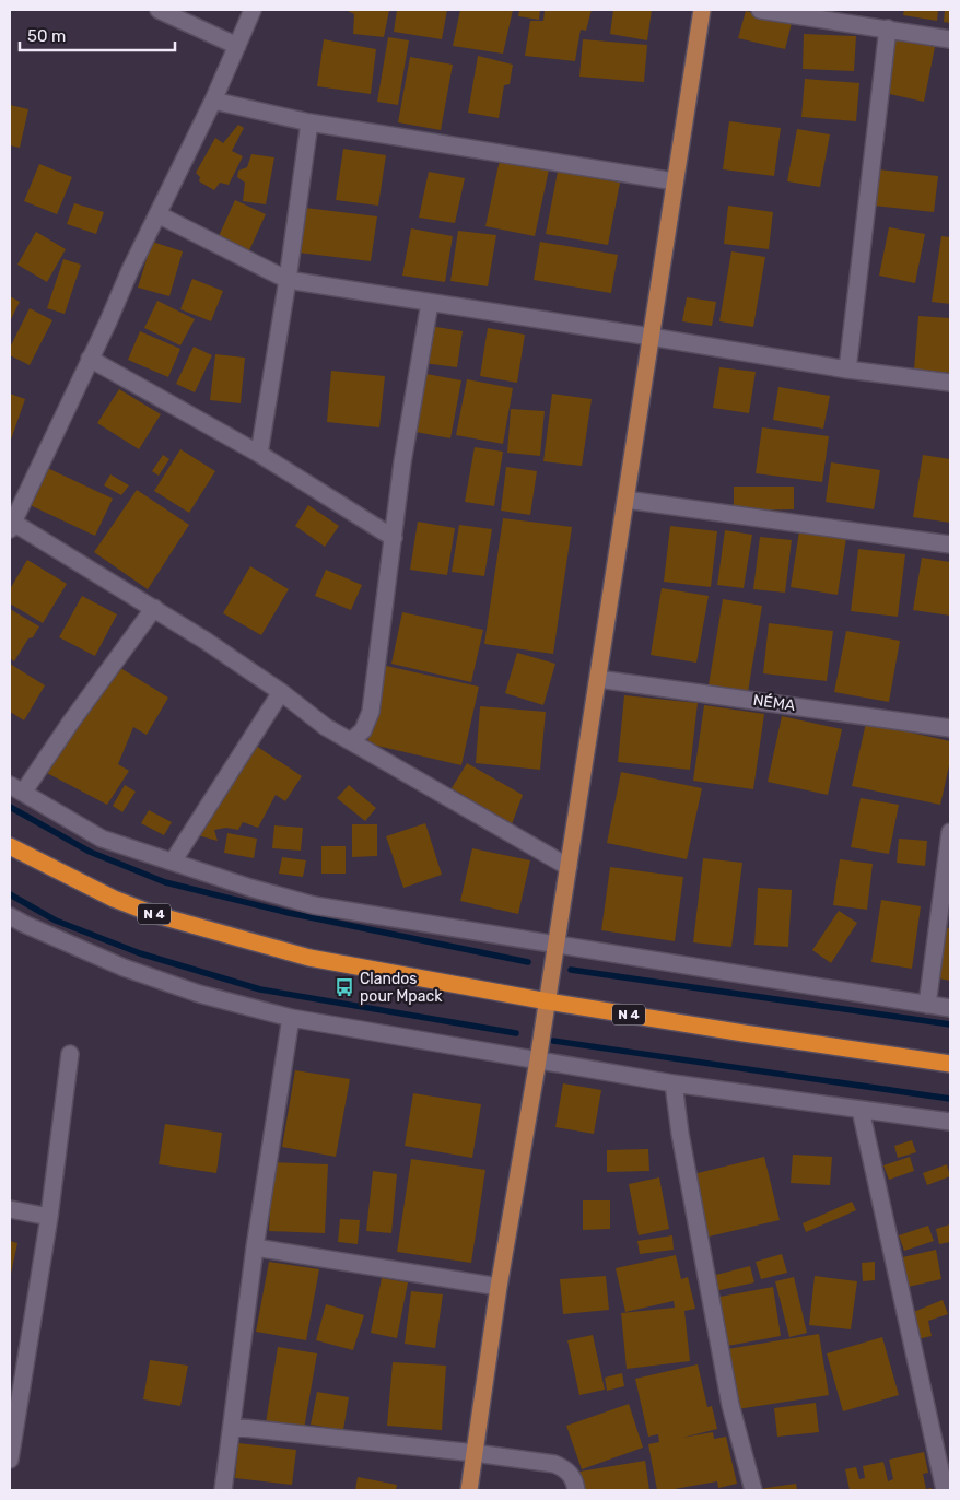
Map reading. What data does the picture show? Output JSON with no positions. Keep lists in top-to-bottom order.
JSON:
{
  "streets": {
    "highway": ["N 4"],
    "street": ["NÉMA"]
  },
  "places": {
    "bus stop": ["Clandos pour Mpack"]
  },
  "scale_bar": "50 m"
}
